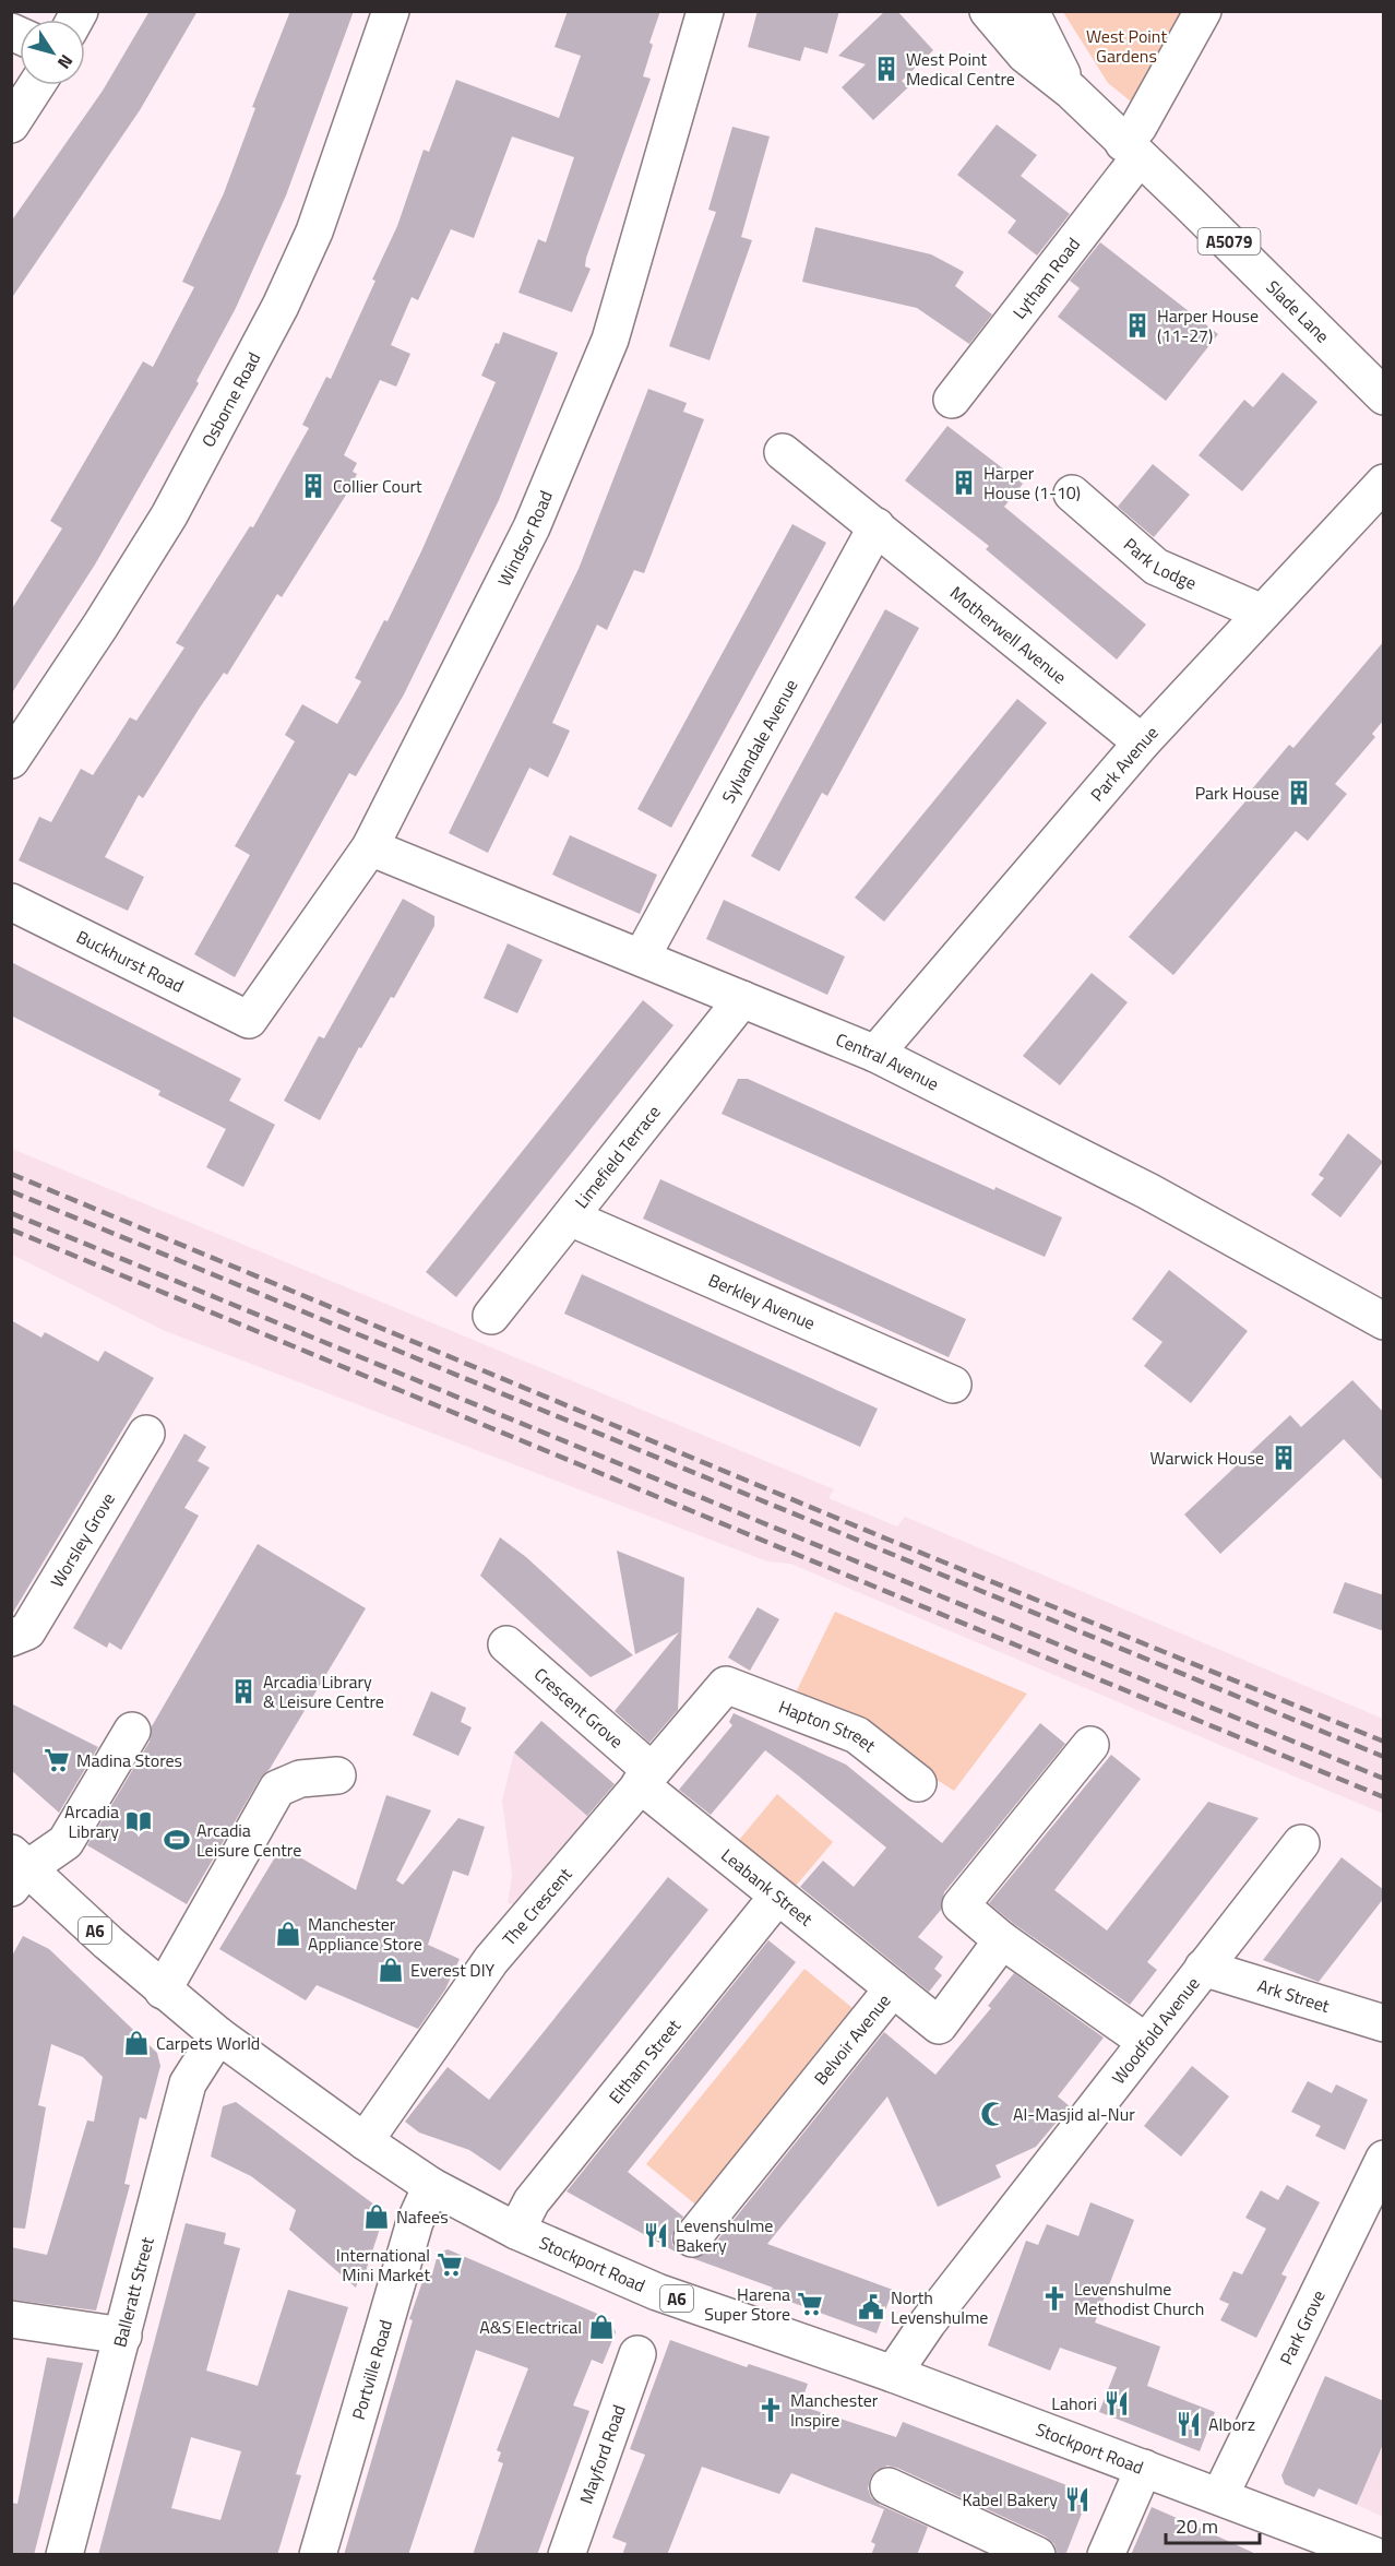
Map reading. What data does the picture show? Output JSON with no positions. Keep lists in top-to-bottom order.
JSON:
{
  "streets": {
    "main road": [
      "A5079",
      "Lytham Road",
      "Slade Lane",
      "Osborne Road",
      "Windsor Road",
      "Park Lodge",
      "Motherwell Avenue",
      "Sylvandale Avenue",
      "Park Avenue",
      "Buckhurst Road",
      "Central Avenue",
      "Limefield Terrace",
      "Berkley Avenue",
      "Worsley Grove",
      "Crescent Grove",
      "Hapton Street",
      "Leabank Street",
      "The Crescent",
      "A6",
      "Ark Street",
      "Woodfold Avenue",
      "Belvoir Avenue",
      "Eltham Street",
      "Stockport Road",
      "Balleratt Street",
      "Park Grove",
      "Portville Road",
      "Mayford Road"
    ]
  },
  "crossings": [
    ["Lytham Road", "Slade Lane"],
    ["Windsor Road", "Buckhurst Road"],
    ["Windsor Road", "Central Avenue"],
    ["Park Lodge", "Park Avenue"],
    ["Motherwell Avenue", "Sylvandale Avenue"],
    ["Motherwell Avenue", "Park Avenue"],
    ["Sylvandale Avenue", "Central Avenue"],
    ["Park Avenue", "Central Avenue"],
    ["Central Avenue", "Limefield Terrace"],
    ["Limefield Terrace", "Berkley Avenue"],
    ["Crescent Grove", "Leabank Street"],
    ["Crescent Grove", "The Crescent"],
    ["Hapton Street", "The Crescent"],
    ["Leabank Street", "The Crescent"],
    ["Leabank Street", "Belvoir Avenue"],
    ["Leabank Street", "Eltham Street"],
    ["The Crescent", "Stockport Road"],
    ["Ark Street", "Woodfold Avenue"],
    ["Woodfold Avenue", "Stockport Road"],
    ["Eltham Street", "Stockport Road"],
    ["Stockport Road", "Balleratt Street"],
    ["Stockport Road", "Park Grove"],
    ["Stockport Road", "Portville Road"]
  ],
  "parks": ["West Point Gardens"],
  "places": {
    "building": [
      "West Point Medical Centre",
      "Harper House (11-27)",
      "Harper House (1-10)",
      "Collier Court",
      "Park House",
      "Warwick House",
      "Arcadia Library & Leisure Centre"
    ],
    "supermarket": ["Madina Stores", "International Mini Market", "Harena Super Store"],
    "library": ["Arcadia Library"],
    "sports": ["Arcadia Leisure Centre"],
    "shop": [
      "Manchester Appliance Store",
      "Everest DIY",
      "Carpets World",
      "Nafees",
      "A&S Electrical"
    ],
    "mosque": ["Al-Masjid al-Nur"],
    "restaurant": [
      "Levenshulme Bakery",
      "Lahori",
      "Alborz",
      "Kabel Bakery"
    ],
    "church": ["Levenshulme Methodist Church", "Manchester Inspire"],
    "public building": ["North Levenshulme"]
  },
  "scale_bar": "20 m",
  "north": "bottom right"
}
